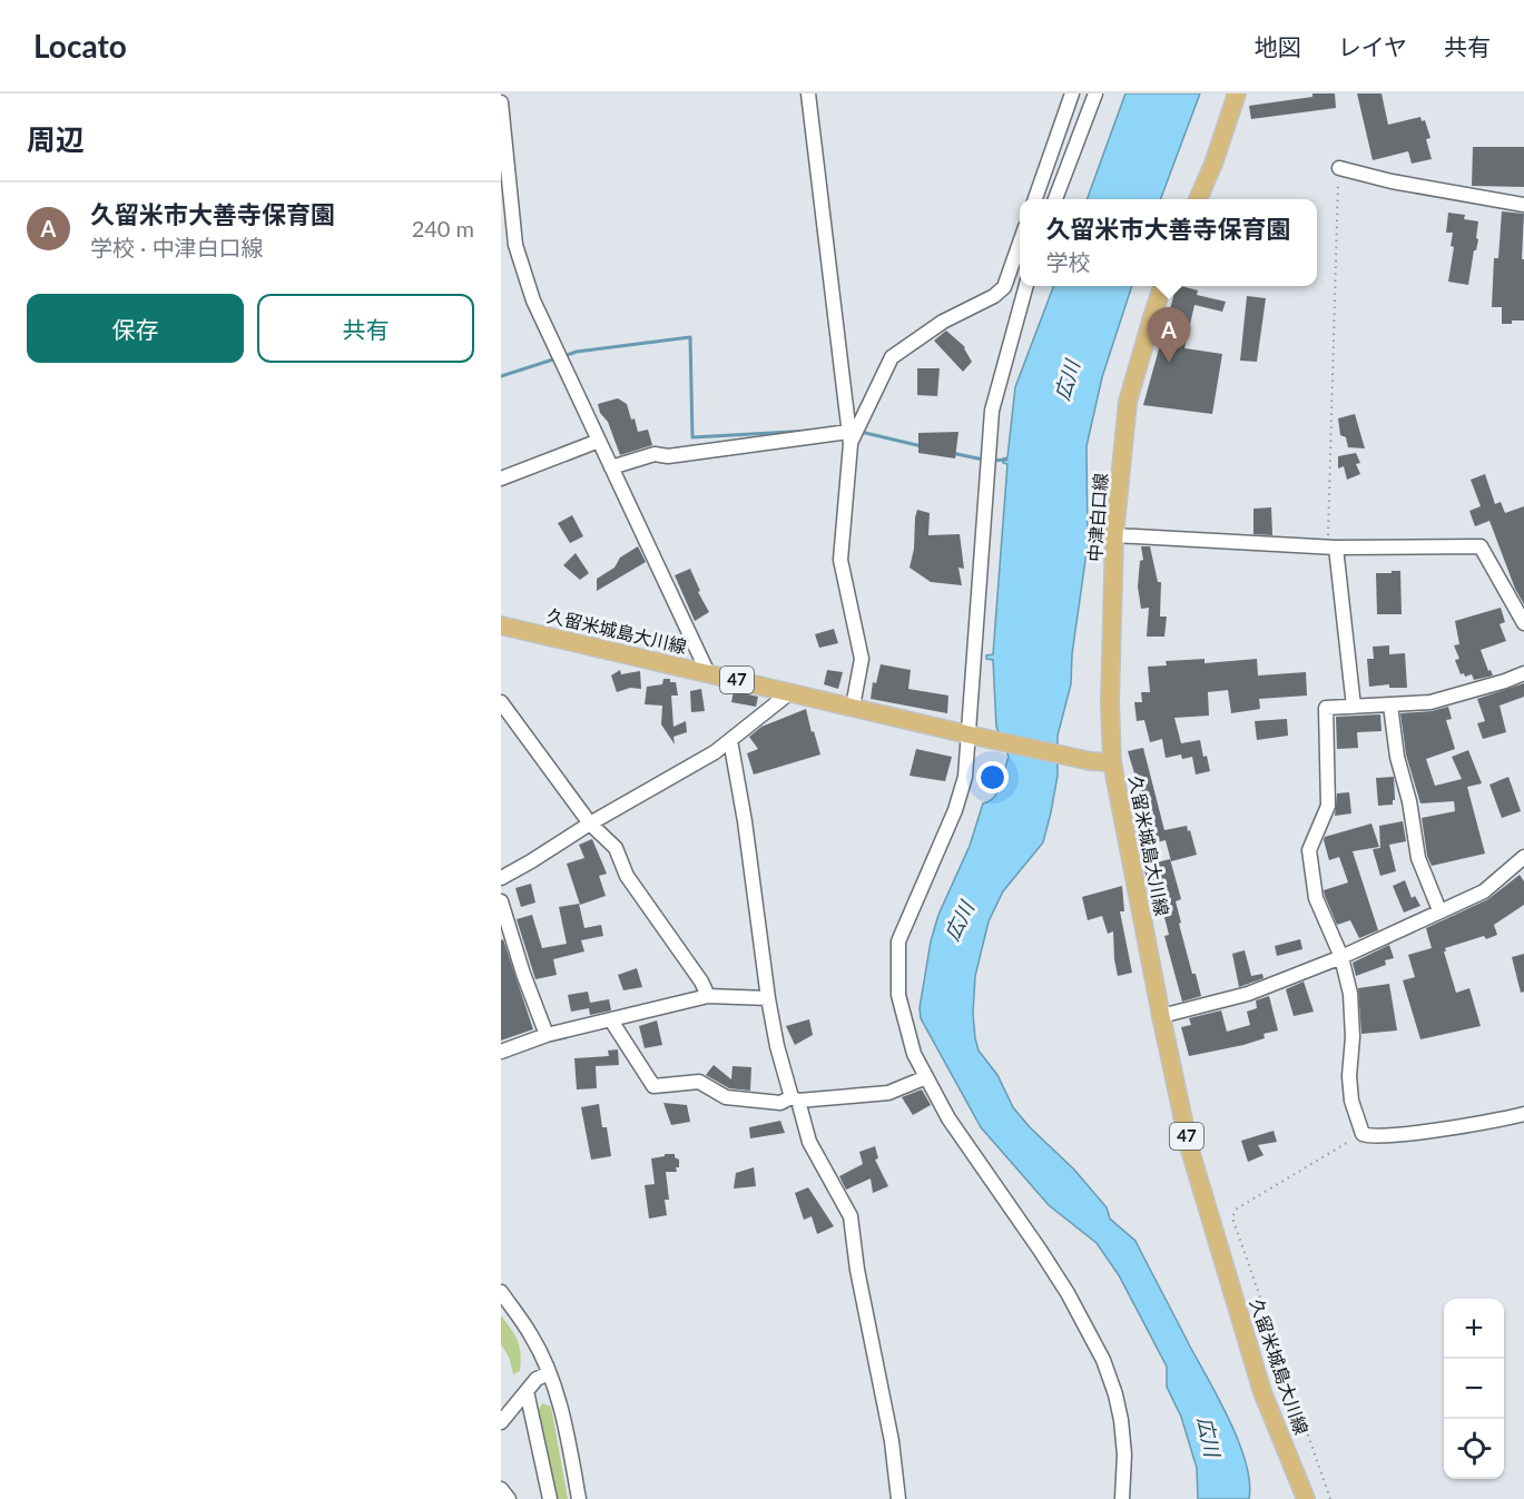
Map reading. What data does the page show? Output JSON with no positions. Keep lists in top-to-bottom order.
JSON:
{
  "streets": {
    "main road": ["中津白口線", "久留米城島大川線", "47"]
  },
  "crossings": [
    ["中津白口線", "久留米城島大川線"]
  ],
  "water": ["広川"],
  "page": {
    "header": "Locato",
    "nav": ["地図", "レイヤ", "共有"],
    "heading": "周辺",
    "list": [
      {
        "mark": "A",
        "name": "久留米市大善寺保育園",
        "note": "学校 · 中津白口線",
        "value": "240 m"
      }
    ],
    "popup": ["久留米市大善寺保育園", "学校"],
    "buttons": ["保存", "共有"],
    "pins": "A",
    "map_buttons": ["+", "−"]
  }
}
